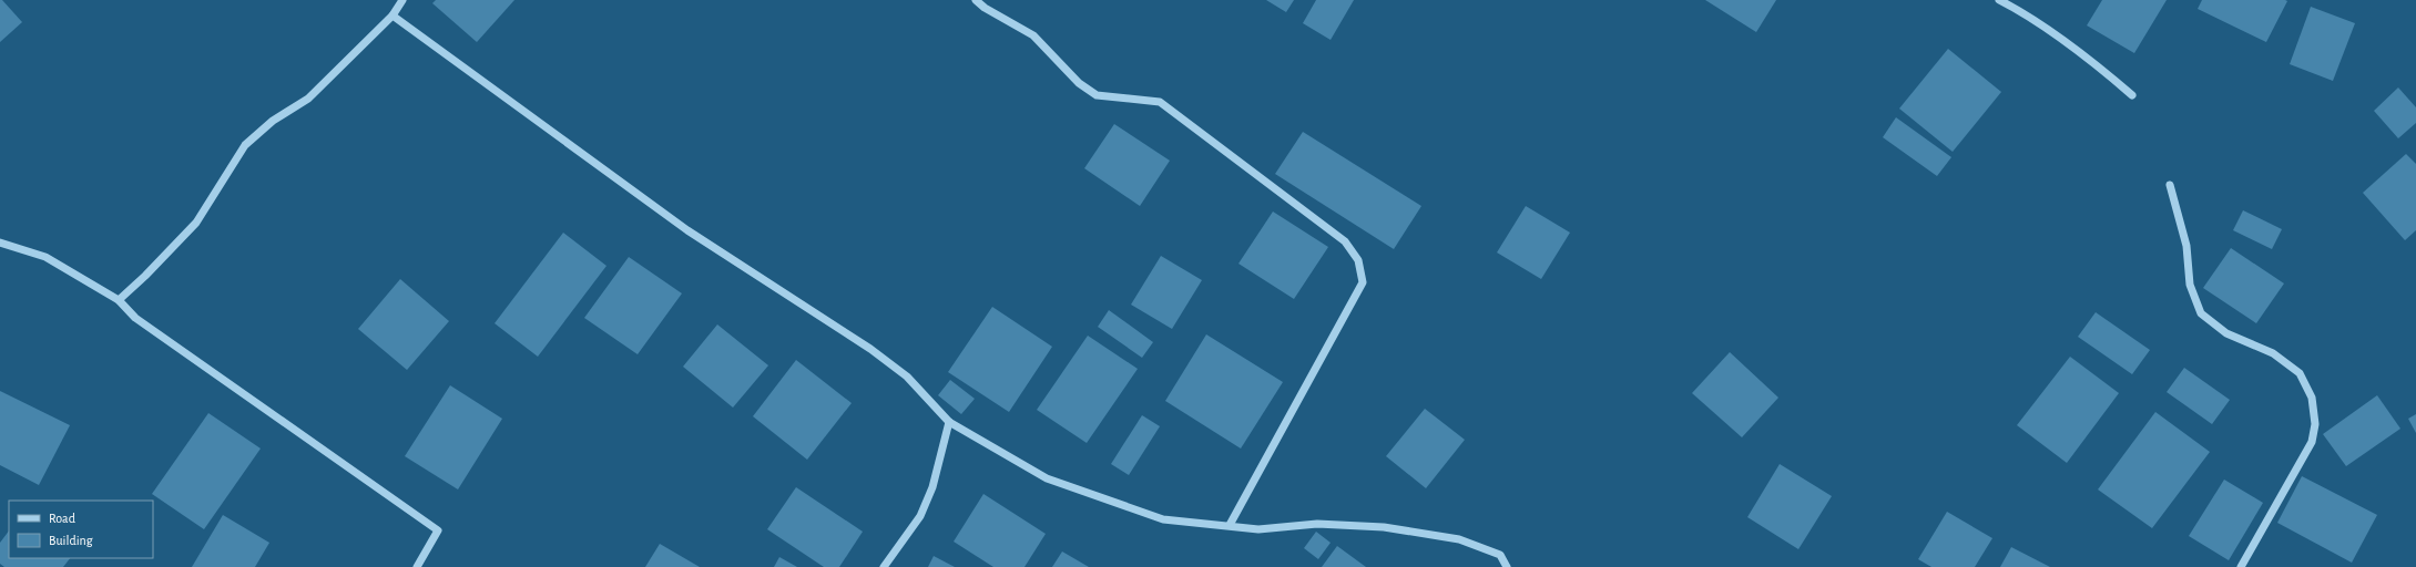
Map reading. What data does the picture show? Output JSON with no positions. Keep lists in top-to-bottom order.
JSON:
{
  "legend": ["Road", "Building"]
}
